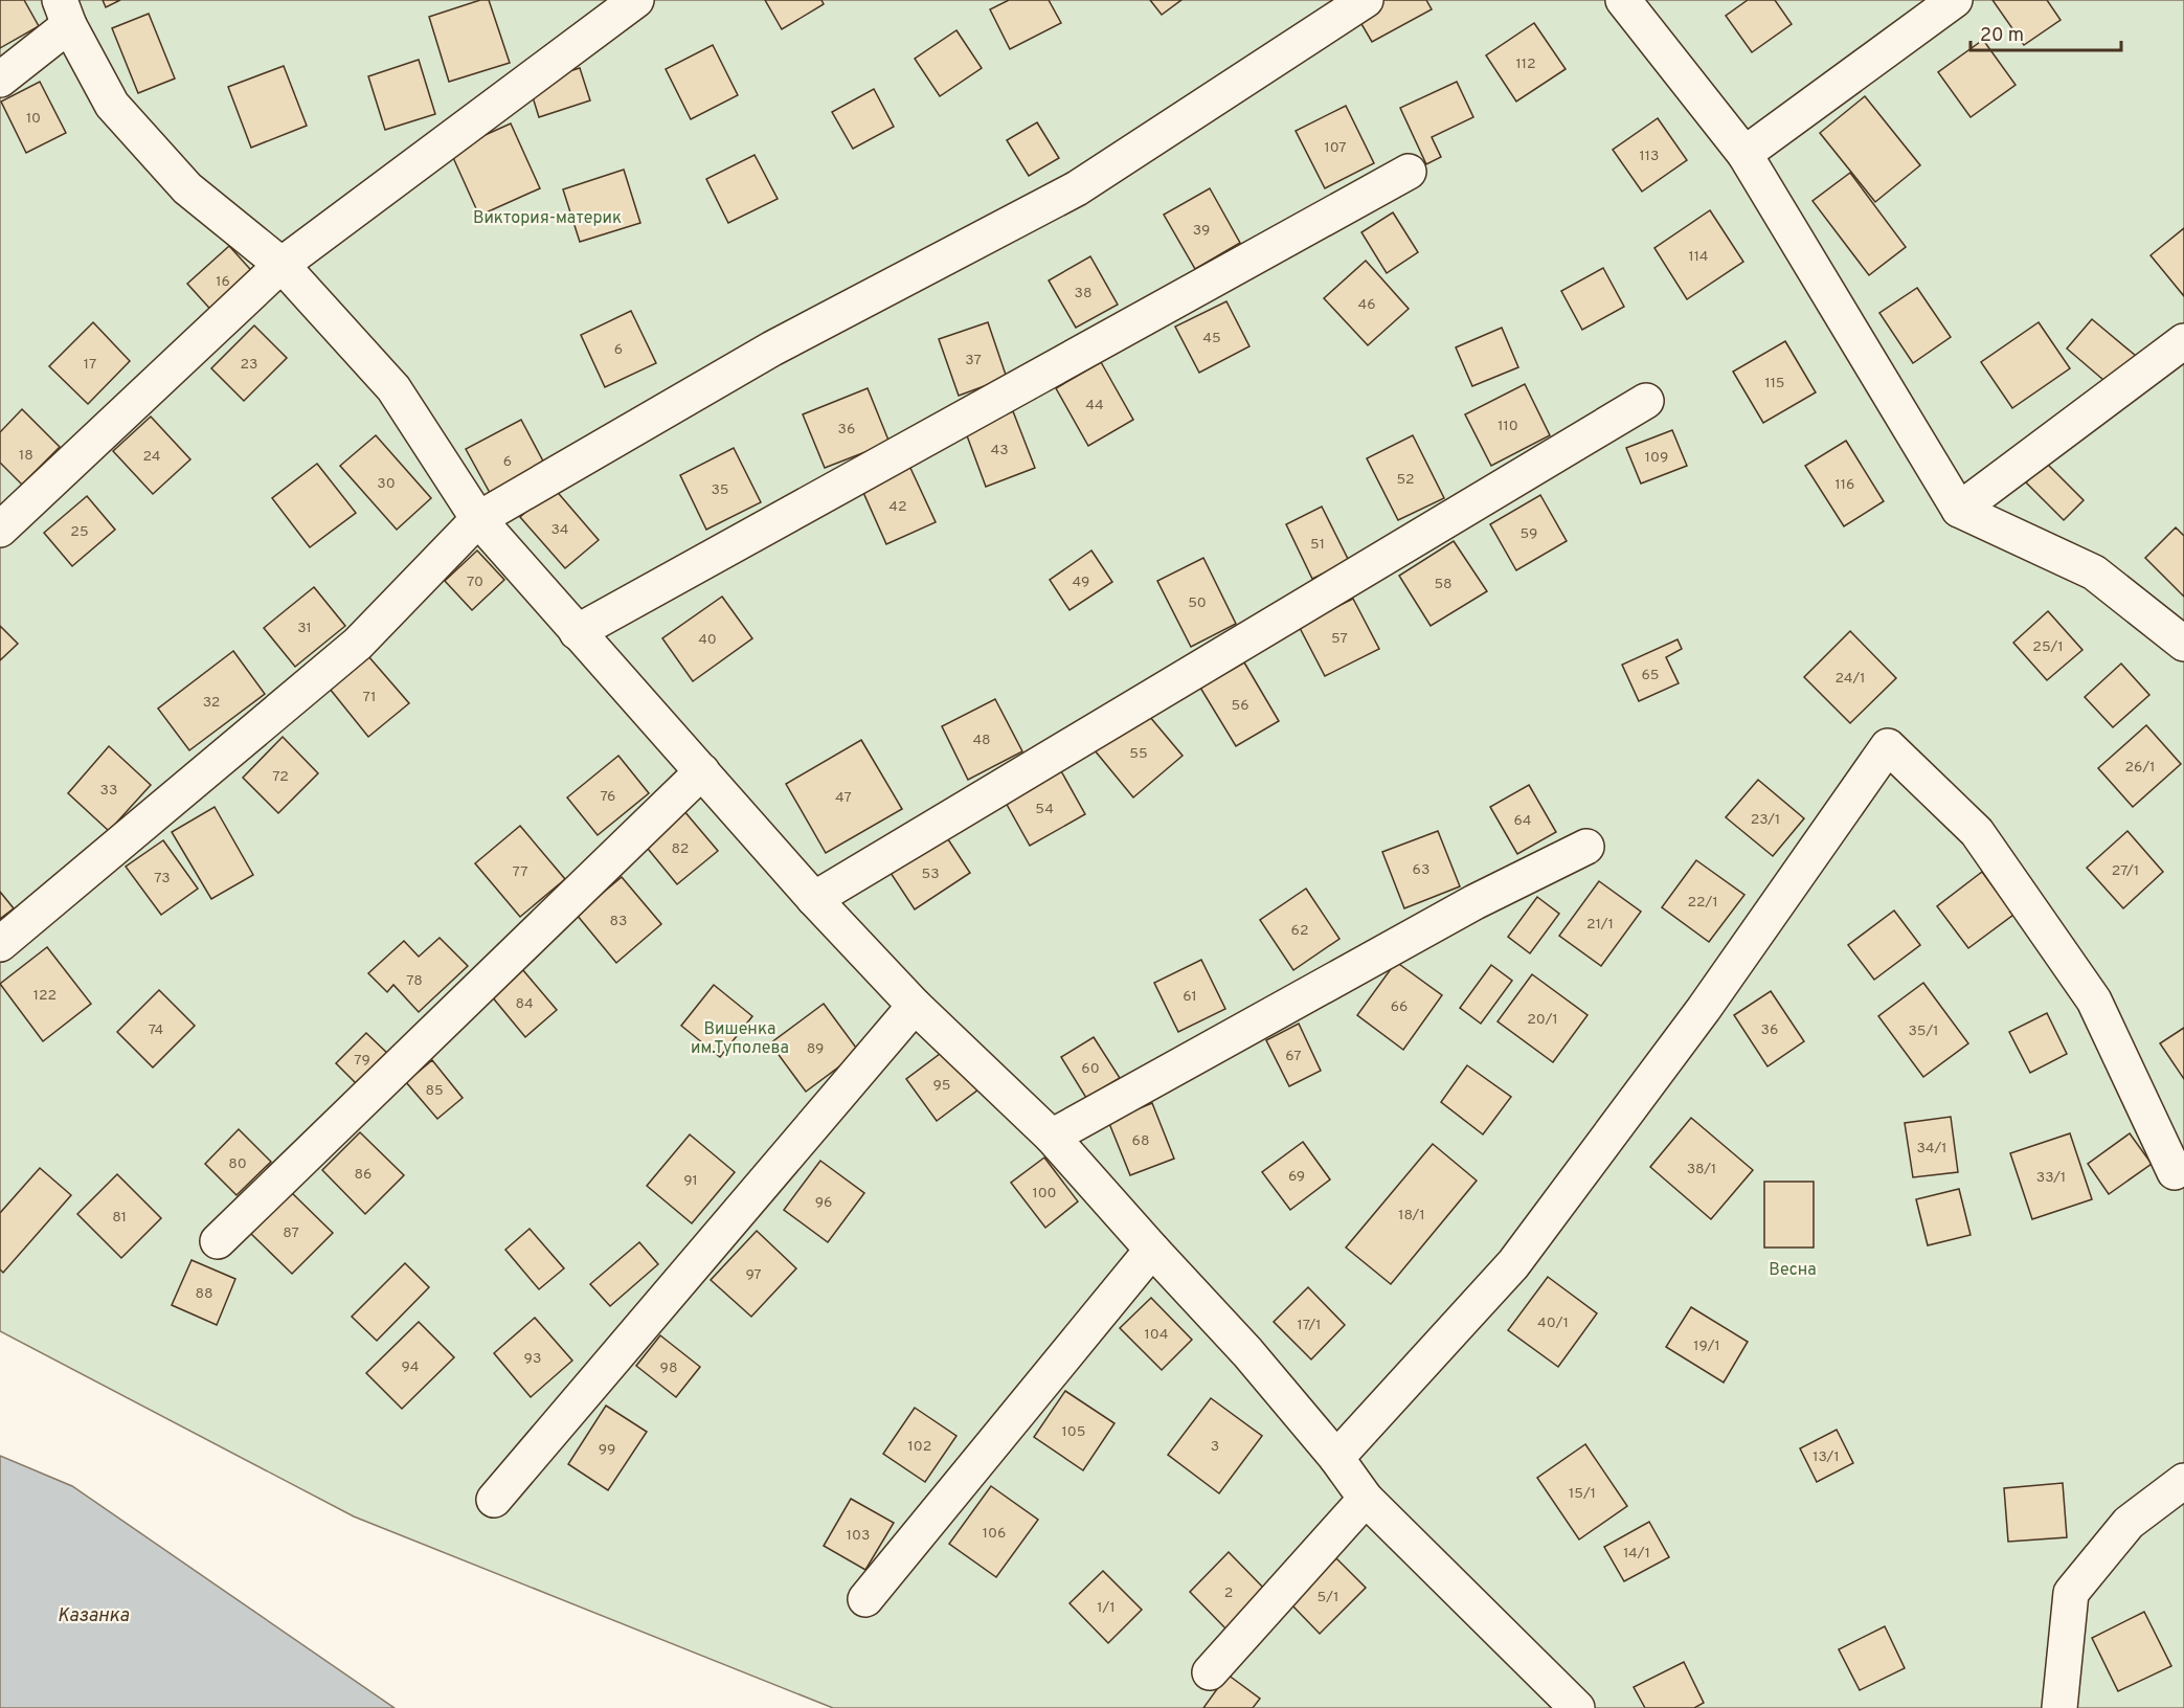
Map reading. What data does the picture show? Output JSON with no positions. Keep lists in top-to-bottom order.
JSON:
{
  "water": ["Казанка"],
  "parks": ["Виктория-материк", "Вишенка им.Туполева", "Весна"],
  "house_numbers": [
    "112",
    "10",
    "107",
    "113",
    "39",
    "114",
    "16",
    "38",
    "46",
    "45",
    "6",
    "37",
    "17",
    "23",
    "115",
    "44",
    "110",
    "36",
    "43",
    "18",
    "24",
    "109",
    "6",
    "52",
    "30",
    "116",
    "35",
    "42",
    "34",
    "25",
    "59",
    "51",
    "70",
    "49",
    "58",
    "50",
    "31",
    "57",
    "40",
    "25/1",
    "65",
    "24/1",
    "71",
    "32",
    "56",
    "48",
    "55",
    "26/1",
    "72",
    "33",
    "76",
    "47",
    "54",
    "23/1",
    "64",
    "82",
    "63",
    "27/1",
    "77",
    "53",
    "73",
    "22/1",
    "83",
    "21/1",
    "62",
    "78",
    "122",
    "61",
    "84",
    "66",
    "20/1",
    "74",
    "36",
    "35/1",
    "89",
    "67",
    "79",
    "60",
    "95",
    "85",
    "68",
    "34/1",
    "80",
    "38/1",
    "86",
    "69",
    "33/1",
    "91",
    "100",
    "96",
    "18/1",
    "81",
    "87",
    "97",
    "88",
    "40/1",
    "17/1",
    "104",
    "19/1",
    "93",
    "94",
    "98",
    "105",
    "102",
    "3",
    "99",
    "13/1",
    "15/1",
    "106",
    "103",
    "14/1",
    "2",
    "5/1",
    "1/1"
  ],
  "scale_bar": "20 m"
}
